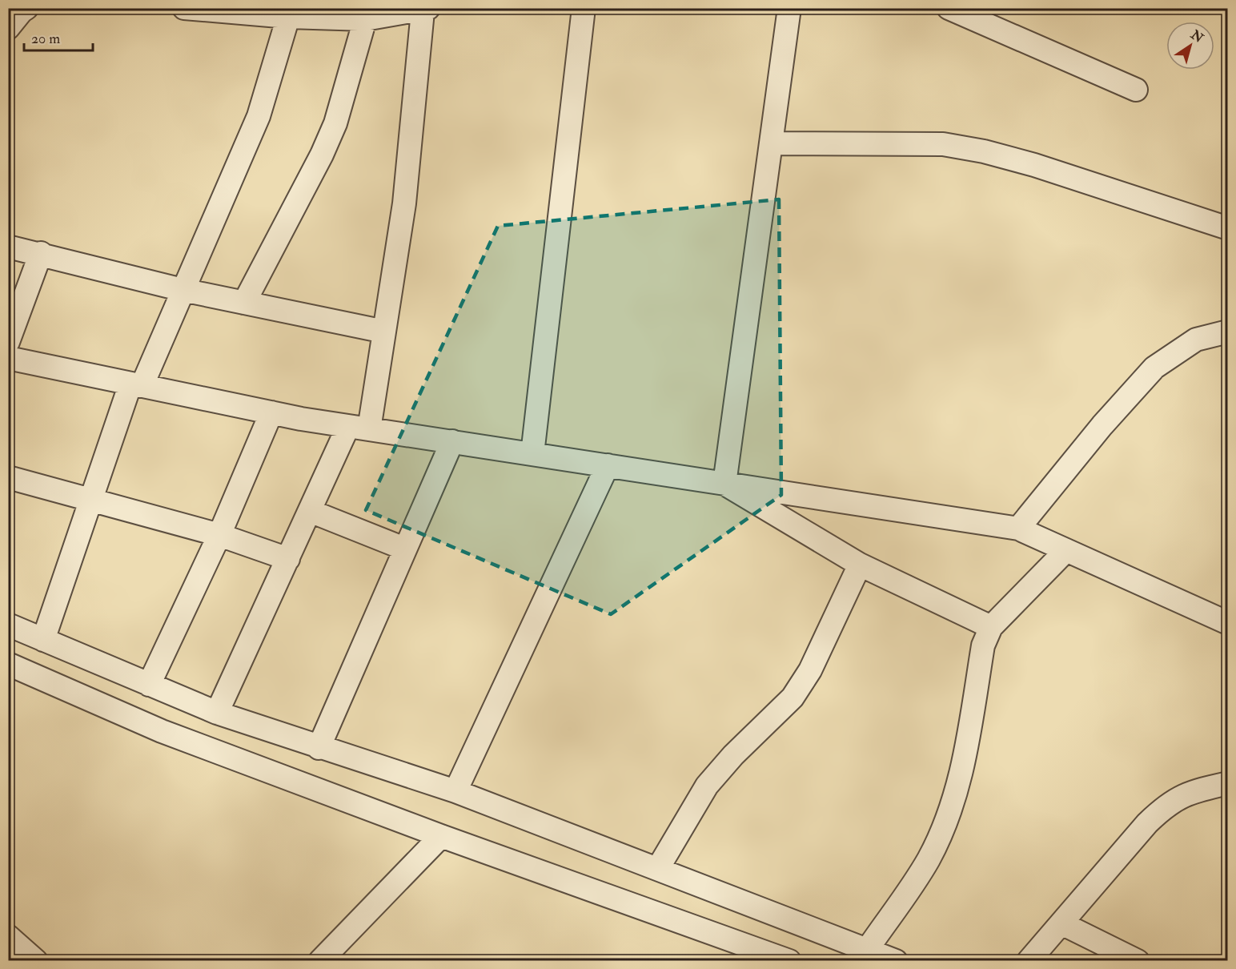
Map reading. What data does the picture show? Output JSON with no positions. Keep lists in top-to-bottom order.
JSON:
{
  "scale_bar": "20 m",
  "north": "top right"
}
